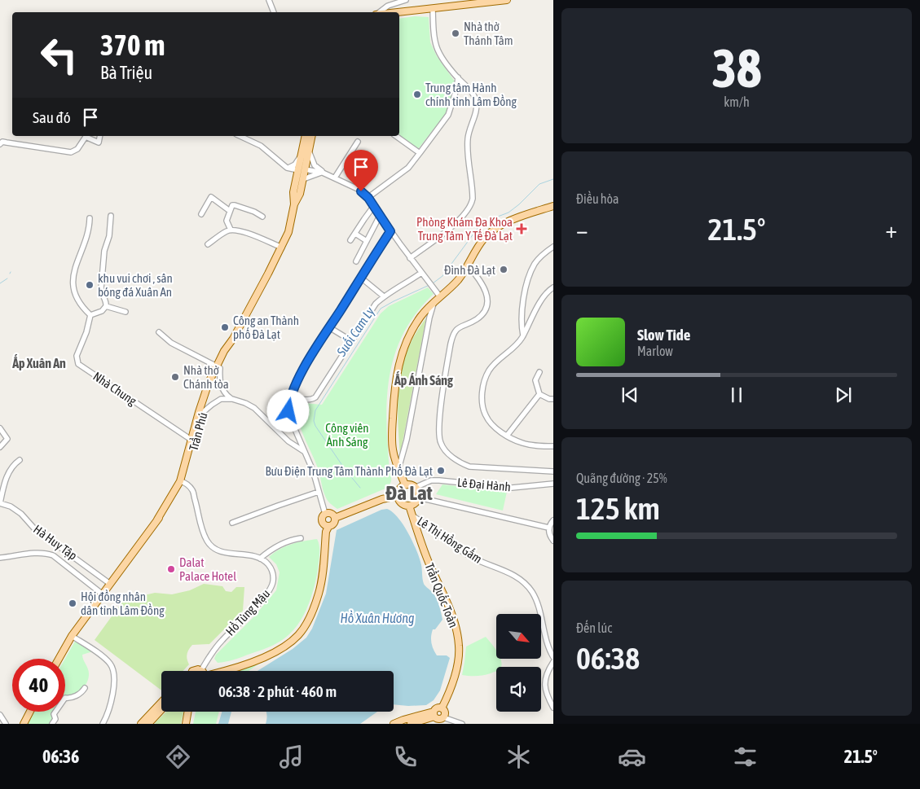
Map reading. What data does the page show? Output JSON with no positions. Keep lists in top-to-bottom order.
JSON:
{
  "streets": {
    "main road": ["Trần Phú", "Trần Quốc Toản"],
    "street": [
      "Nhà Chung",
      "Lê Đại Hành",
      "Lê Thị Hồng Gấm",
      "Hà Huy Tập",
      "Hồ Tùng Mậu"
    ]
  },
  "crossings": [
    ["Nhà Chung", "Trần Phú"],
    ["Trần Phú", "Hà Huy Tập"],
    ["Lê Đại Hành", "Trần Quốc Toản"],
    ["Lê Thị Hồng Gấm", "Trần Quốc Toản"]
  ],
  "districts": ["Ấp Xuân An", "Ấp Ánh Sáng", "Đà Lạt"],
  "water": ["Suối Cam Ly", "Hồ Xuân Hương"],
  "parks": ["Công viên Ánh Sáng"],
  "places": {
    "other": [
      "Nhà thờ Thánh Tâm",
      "Trung tâm Hành chính tỉnh Lâm Đồng",
      "Đình Đà Lạt",
      "khu vui chơi , sân bóng đá Xuân An",
      "Công an Thành phố Đà Lạt",
      "Nhà thờ Chánh tòa",
      "Bưu Điện Trung Tâm Thành Phố Đà Lạt",
      "Dalat Palace Hotel",
      "Hội đồng nhân dân tỉnh Lâm Đồng"
    ],
    "health": ["Phòng Khám Đa Khoa Trung Tâm Y Tế Đà Lạt"]
  },
  "north": "bottom right",
  "page": {
    "tile": [
      ["38", "km/h"],
      "Điều hòa",
      ["Quãng đường · 25%", "125 km"],
      ["Đến lúc", "06:38"]
    ],
    "turn": ["370 m", "Bà Triệu"],
    "then": "Sau đó",
    "heat": ["−", "21.5°", "+"],
    "song": ["Slow Tide", "Marlow"],
    "limit": "40",
    "trip": "06:38 · 2 phút · 460 m",
    "tabs": ["06:36", "21.5°"]
  }
}
